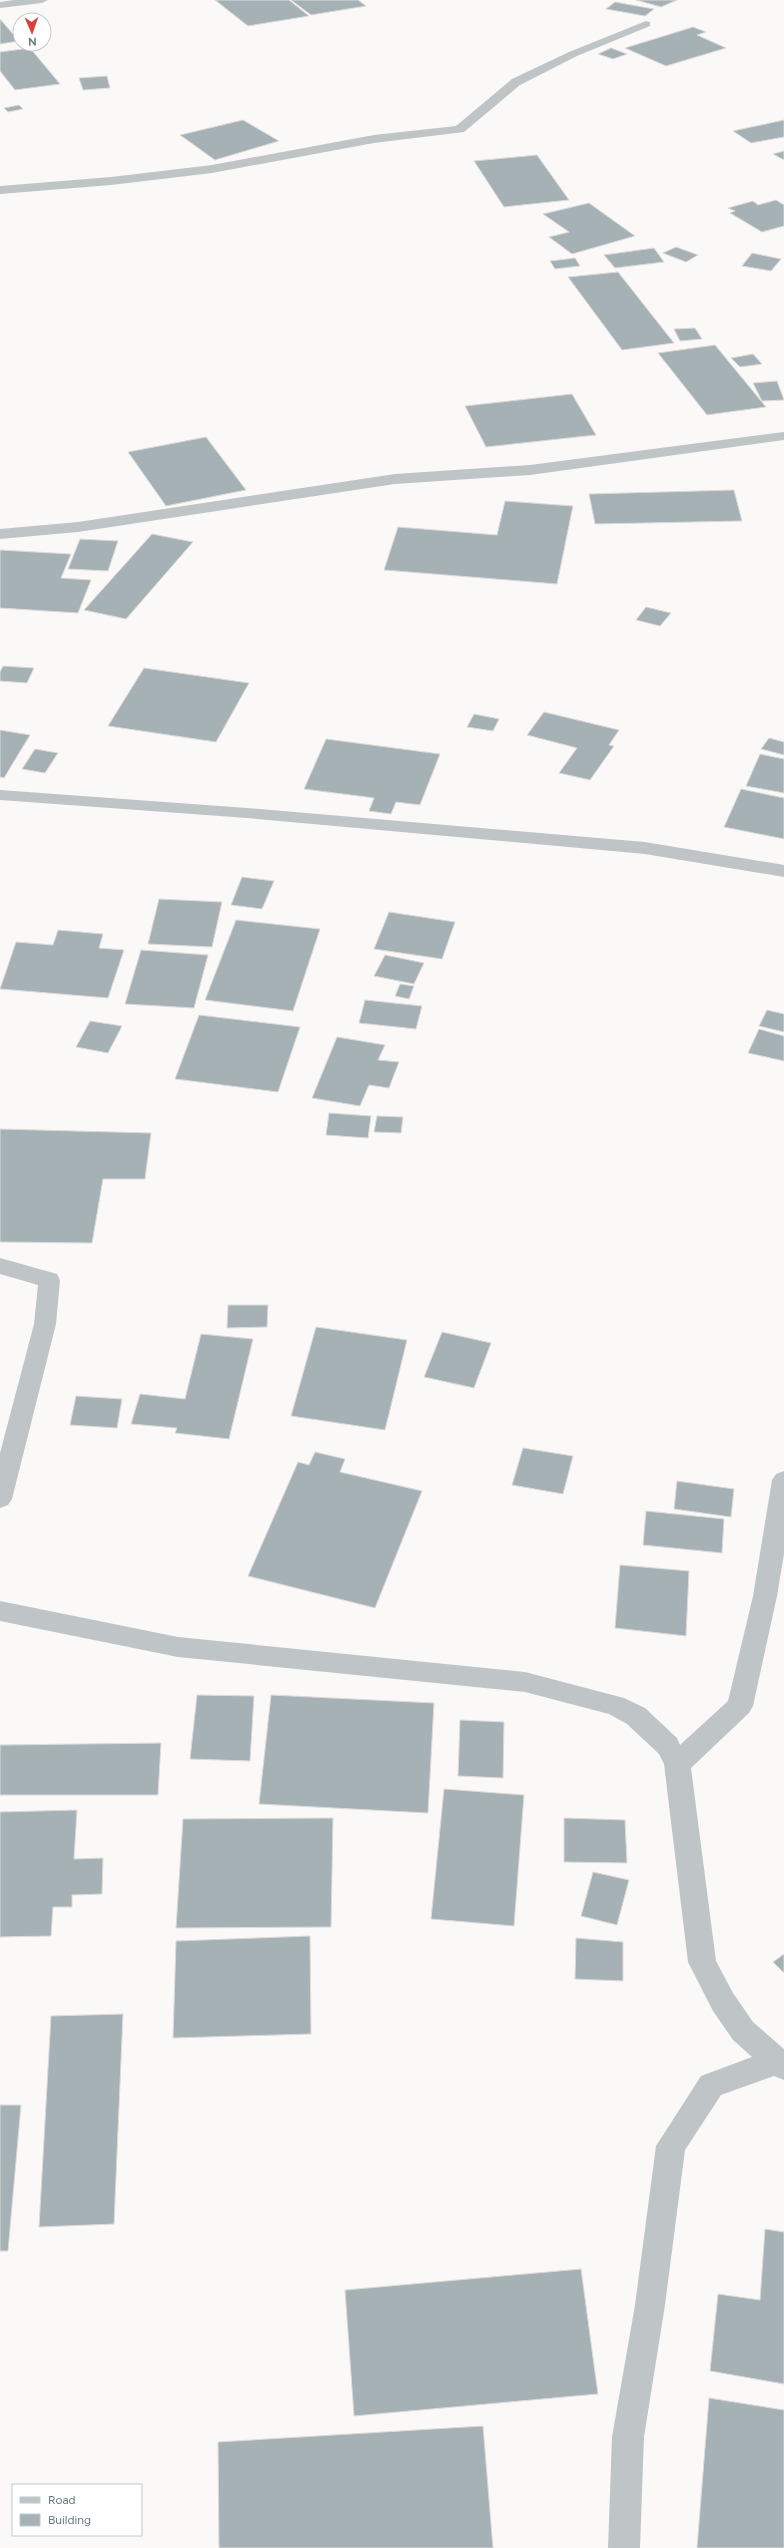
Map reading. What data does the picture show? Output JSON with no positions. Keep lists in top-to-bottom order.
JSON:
{
  "legend": ["Road", "Building"],
  "north": "bottom"
}
